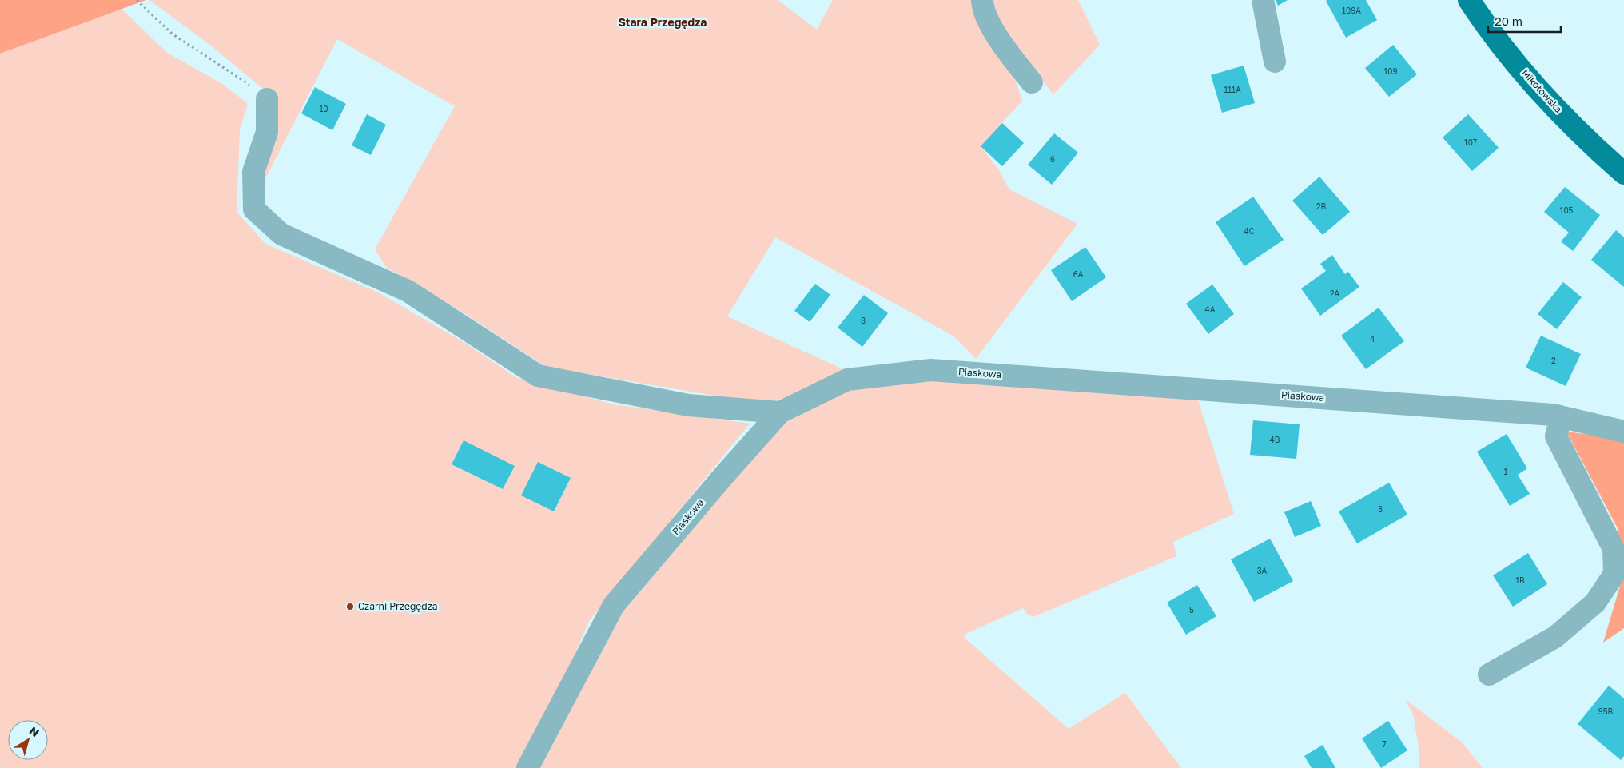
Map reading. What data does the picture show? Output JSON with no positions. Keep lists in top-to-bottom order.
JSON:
{
  "streets": {
    "main road": ["Mikołowska"],
    "street": ["Piaskowa"]
  },
  "districts": ["Stara Przegędza"],
  "places": ["Czarni Przegędza"],
  "house_numbers": [
    "109A",
    "109",
    "111A",
    "10",
    "107",
    "6",
    "2B",
    "105",
    "4C",
    "6A",
    "2A",
    "4A",
    "8",
    "4",
    "2",
    "4B",
    "1",
    "3",
    "3A",
    "1B",
    "5",
    "95B",
    "7"
  ],
  "scale_bar": "20 m",
  "north": "top right"
}
